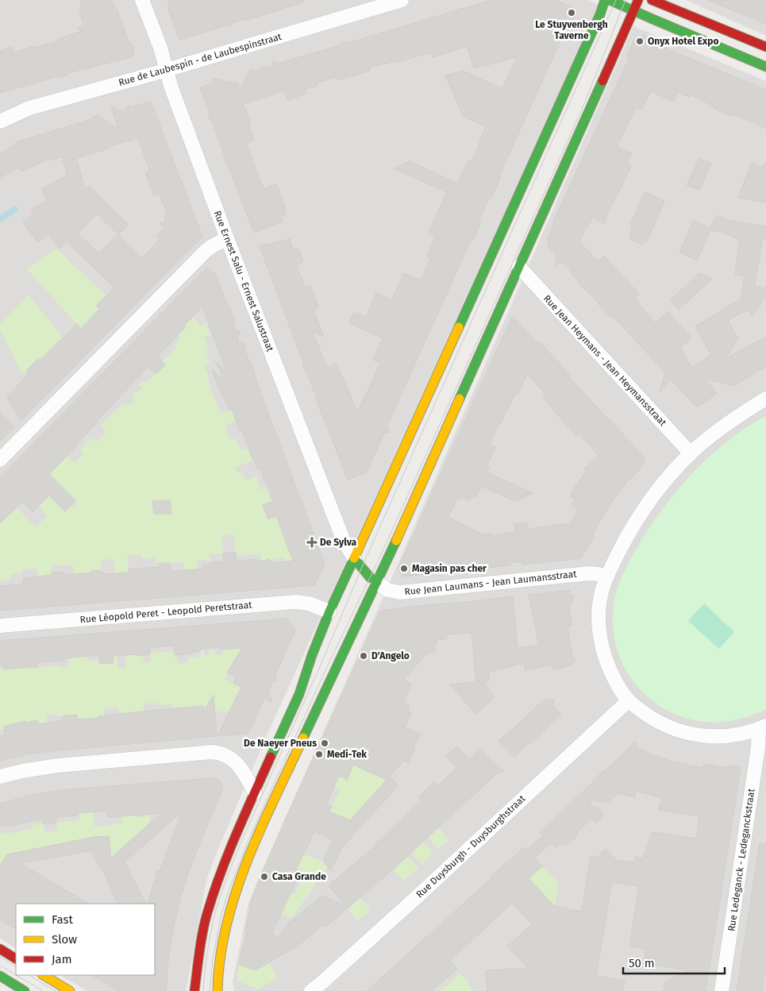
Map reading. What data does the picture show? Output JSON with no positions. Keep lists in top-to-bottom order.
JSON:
{
  "streets": {
    "street": [
      "Rue de Laubespin - de Laubespinstraat",
      "Rue Ernest Salu - Ernest Salustraat",
      "Rue Jean Heymans - Jean Heymansstraat",
      "Rue Jean Laumans - Jean Laumansstraat",
      "Rue Léopold Peret - Leopold Peretstraat",
      "Rue Duysburgh - Duysburghstraat",
      "Rue Ledeganck - Ledeganckstraat"
    ]
  },
  "crossings": [
    ["Rue de Laubespin - de Laubespinstraat", "Rue Ernest Salu - Ernest Salustraat"]
  ],
  "places": {
    "other": [
      "Le Stuyvenbergh Taverne",
      "Onyx Hotel Expo",
      "Magasin pas cher",
      "D'Angelo",
      "De Naeyer Pneus",
      "Medi-Tek",
      "Casa Grande"
    ],
    "health": ["De Sylva"]
  },
  "legend": ["Fast", "Slow", "Jam"],
  "scale_bar": "50 m"
}
